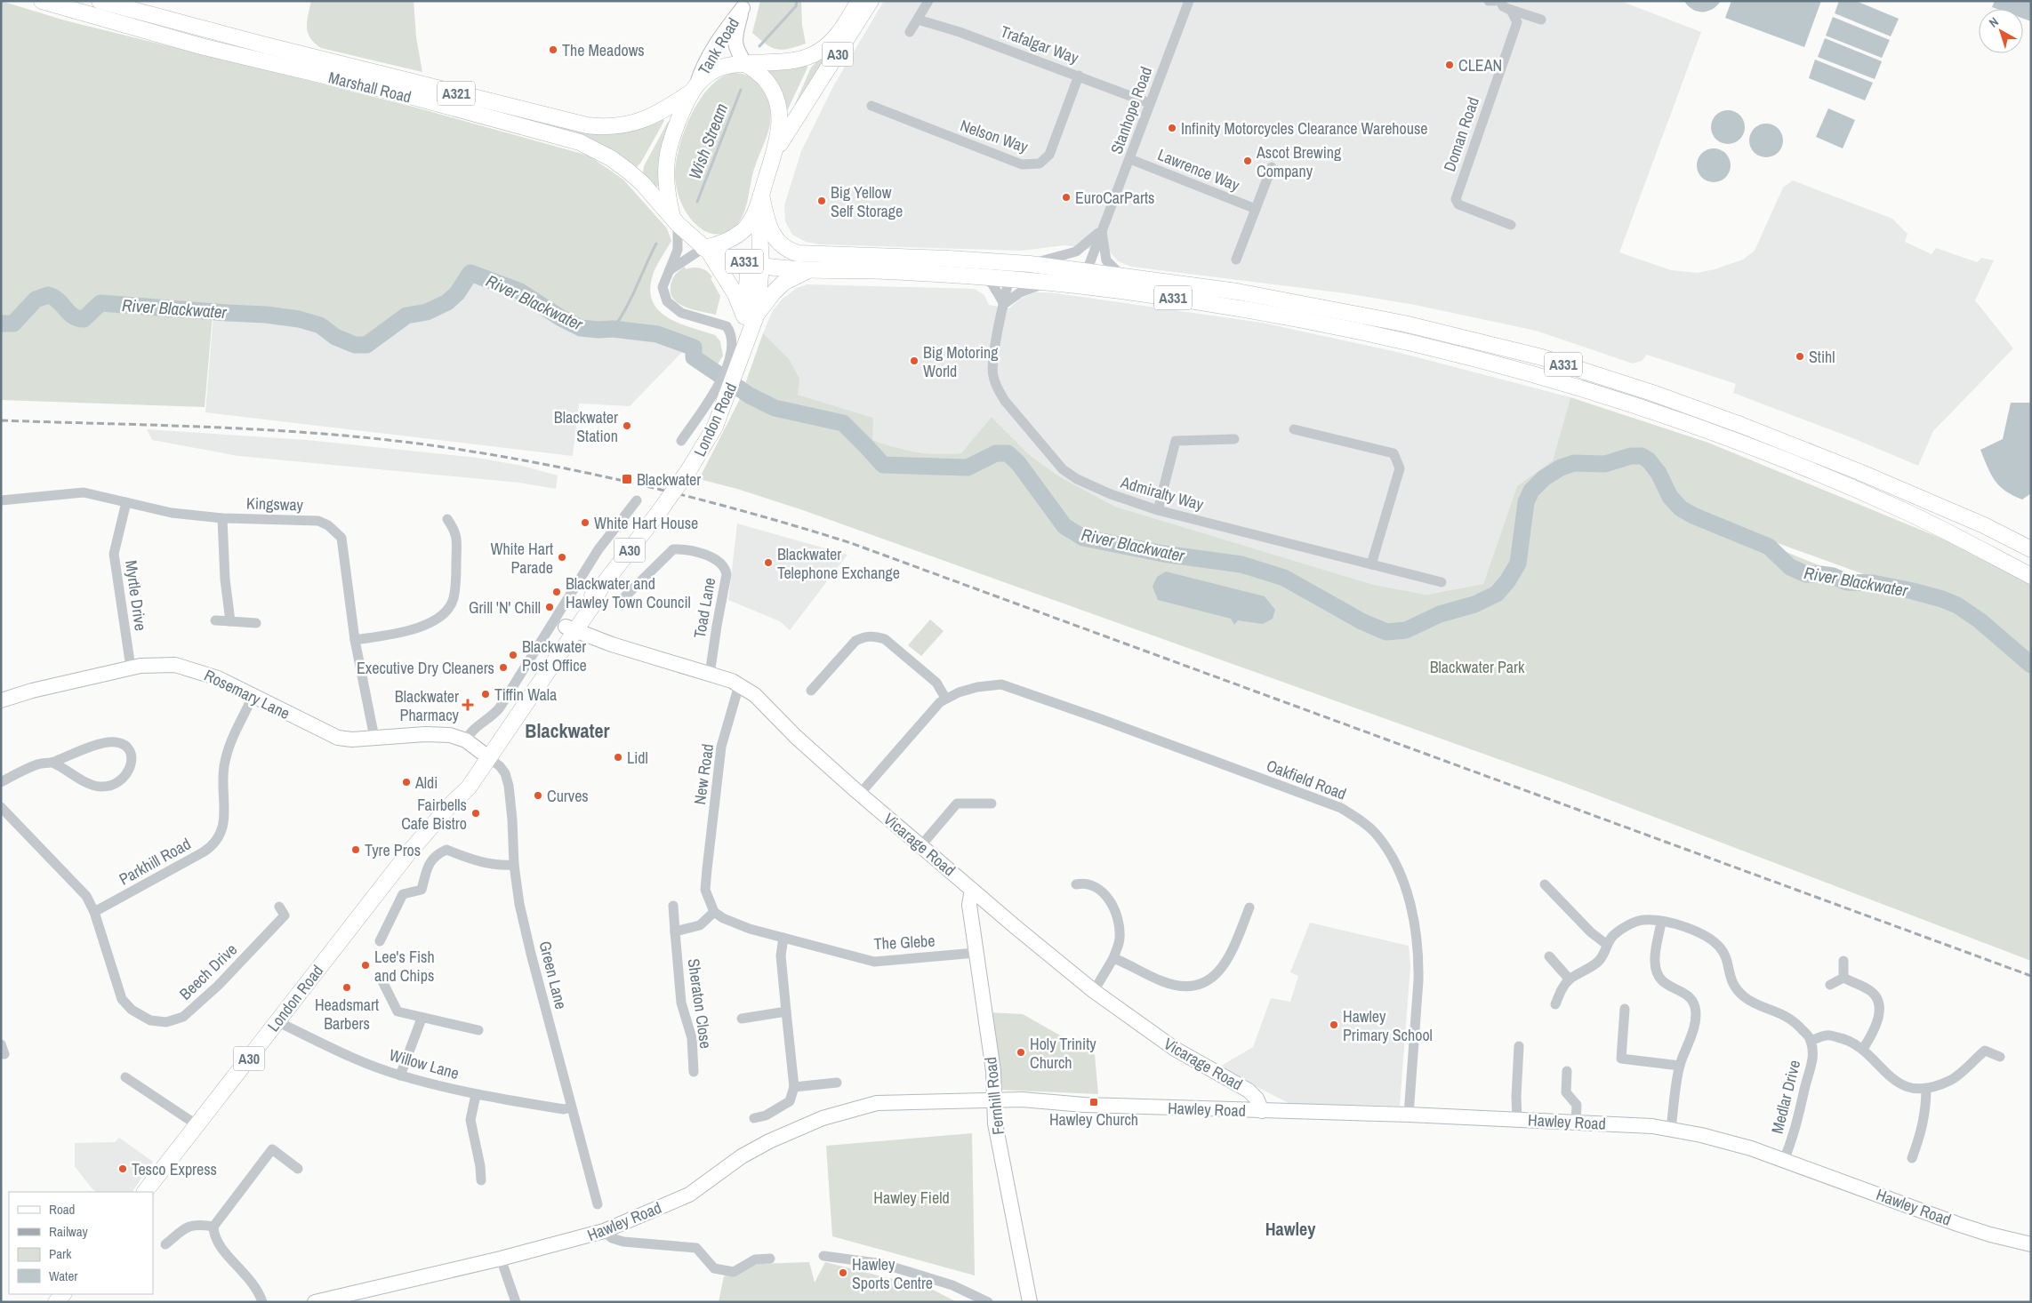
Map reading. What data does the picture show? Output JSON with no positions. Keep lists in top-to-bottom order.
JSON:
{
  "streets": {
    "main road": [
      "A30",
      "Marshall Road",
      "A321",
      "A331",
      "London Road"
    ],
    "street": [
      "Trafalgar Way",
      "Tank Road",
      "Stanhope Road",
      "Doman Road",
      "Nelson Way",
      "Lawrence Way",
      "Admiralty Way",
      "Kingsway",
      "Myrtle Drive",
      "Toad Lane",
      "Rosemary Lane",
      "New Road",
      "Oakfield Road",
      "Vicarage Road",
      "Parkhill Road",
      "The Glebe",
      "Beech Drive",
      "Green Lane",
      "Sheraton Close",
      "Willow Lane",
      "Fernhill Road",
      "Medlar Drive",
      "Hawley Road"
    ]
  },
  "crossings": [
    ["Trafalgar Way", "Stanhope Road"],
    ["Trafalgar Way", "Nelson Way"],
    ["Tank Road", "A30"],
    ["Tank Road", "Marshall Road"],
    ["Tank Road", "A331"],
    ["Tank Road", "London Road"],
    ["A30", "Marshall Road"],
    ["A30", "A331"],
    ["A30", "London Road"],
    ["Marshall Road", "A331"],
    ["Marshall Road", "London Road"],
    ["Stanhope Road", "Lawrence Way"],
    ["Stanhope Road", "A331"],
    ["A331", "London Road"],
    ["A331", "Admiralty Way"],
    ["London Road", "Rosemary Lane"],
    ["London Road", "Vicarage Road"],
    ["London Road", "Green Lane"],
    ["London Road", "Willow Lane"],
    ["Kingsway", "Myrtle Drive"],
    ["Kingsway", "Rosemary Lane"],
    ["Myrtle Drive", "Rosemary Lane"],
    ["Toad Lane", "Vicarage Road"],
    ["Rosemary Lane", "Parkhill Road"],
    ["Rosemary Lane", "Green Lane"],
    ["New Road", "Vicarage Road"],
    ["New Road", "The Glebe"],
    ["Oakfield Road", "Hawley Road"],
    ["Vicarage Road", "Fernhill Road"],
    ["Vicarage Road", "Hawley Road"],
    ["Parkhill Road", "Beech Drive"],
    ["The Glebe", "Fernhill Road"],
    ["Green Lane", "Willow Lane"],
    ["Fernhill Road", "Hawley Road"],
    ["Medlar Drive", "Hawley Road"]
  ],
  "districts": ["Blackwater", "Hawley"],
  "water": ["Wish Stream", "River Blackwater"],
  "parks": ["Blackwater Park", "Hawley Field"],
  "places": {
    "other": [
      "The Meadows",
      "CLEAN",
      "Infinity Motorcycles Clearance Warehouse",
      "Ascot Brewing Company",
      "EuroCarParts",
      "Big Yellow Self Storage",
      "Stihl",
      "Big Motoring World",
      "Blackwater Station",
      "White Hart House",
      "White Hart Parade",
      "Blackwater Telephone Exchange",
      "Blackwater and Hawley Town Council",
      "Grill 'N' Chill",
      "Blackwater Post Office",
      "Executive Dry Cleaners",
      "Tiffin Wala",
      "Lidl",
      "Aldi",
      "Curves",
      "Fairbells Cafe Bistro",
      "Tyre Pros",
      "Lee's Fish and Chips",
      "Headsmart Barbers",
      "Hawley Primary School",
      "Holy Trinity Church",
      "Tesco Express",
      "Hawley Sports Centre"
    ],
    "transit": ["Blackwater", "Hawley Church"],
    "health": ["Blackwater Pharmacy"]
  },
  "legend": [
    "Road",
    "Railway",
    "Park",
    "Water"
  ],
  "north": "top left"
}
